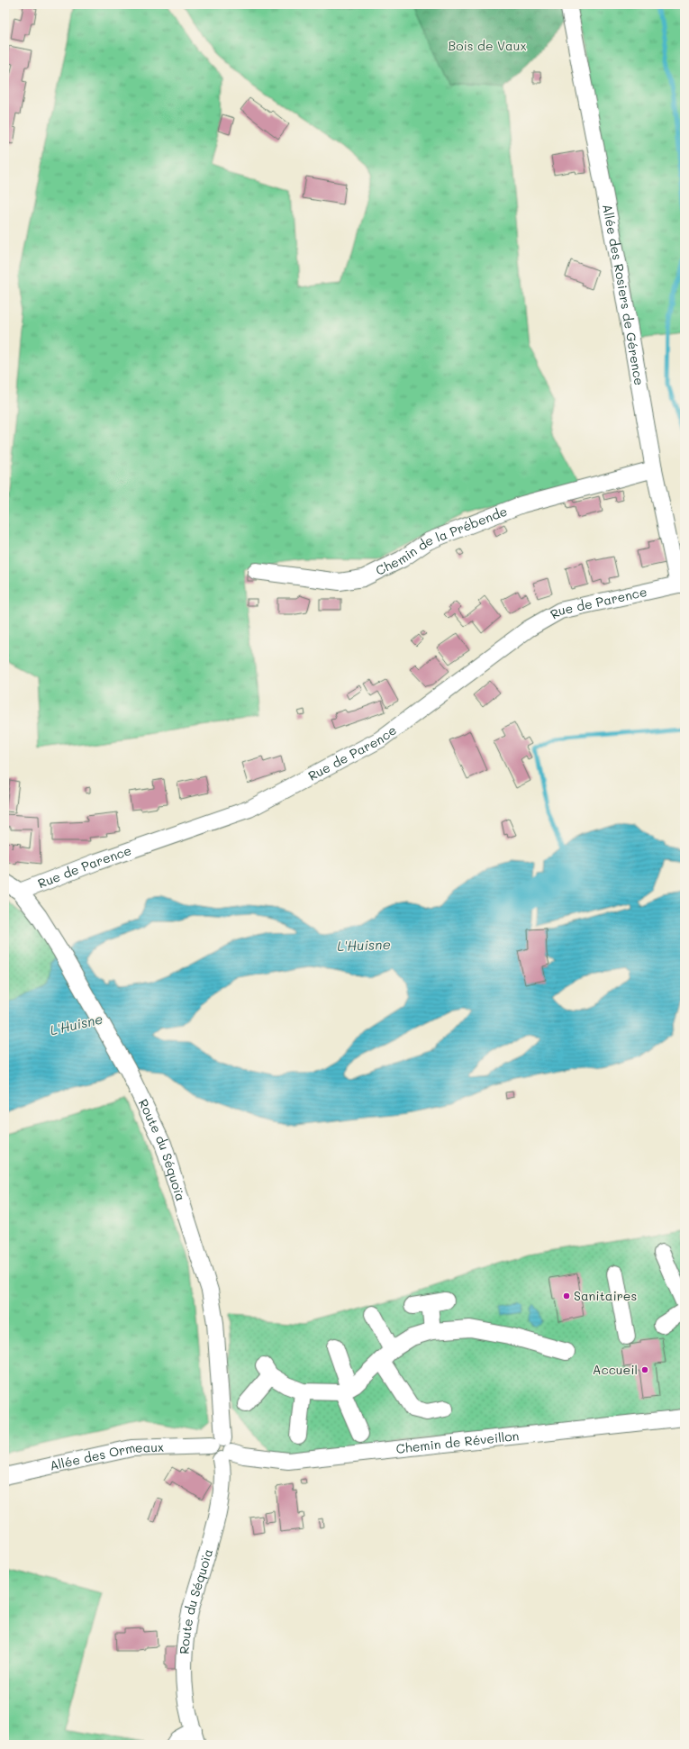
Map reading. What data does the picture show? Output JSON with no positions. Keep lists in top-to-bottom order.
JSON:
{
  "streets": {
    "street": [
      "Allée des Rosiers de Gérence",
      "Chemin de la Prébende",
      "Rue de Parence",
      "Route du Séquoïa",
      "Chemin de Réveillon",
      "Allée des Ormeaux"
    ]
  },
  "crossings": [
    ["Allée des Rosiers de Gérence", "Chemin de la Prébende"],
    ["Allée des Rosiers de Gérence", "Rue de Parence"],
    ["Rue de Parence", "Route du Séquoïa"],
    ["Route du Séquoïa", "Chemin de Réveillon"],
    ["Route du Séquoïa", "Allée des Ormeaux"],
    ["Chemin de Réveillon", "Allée des Ormeaux"]
  ],
  "water": ["L'Huisne"],
  "parks": ["Bois de Vaux"],
  "places": ["Sanitaires", "Accueil"]
}
